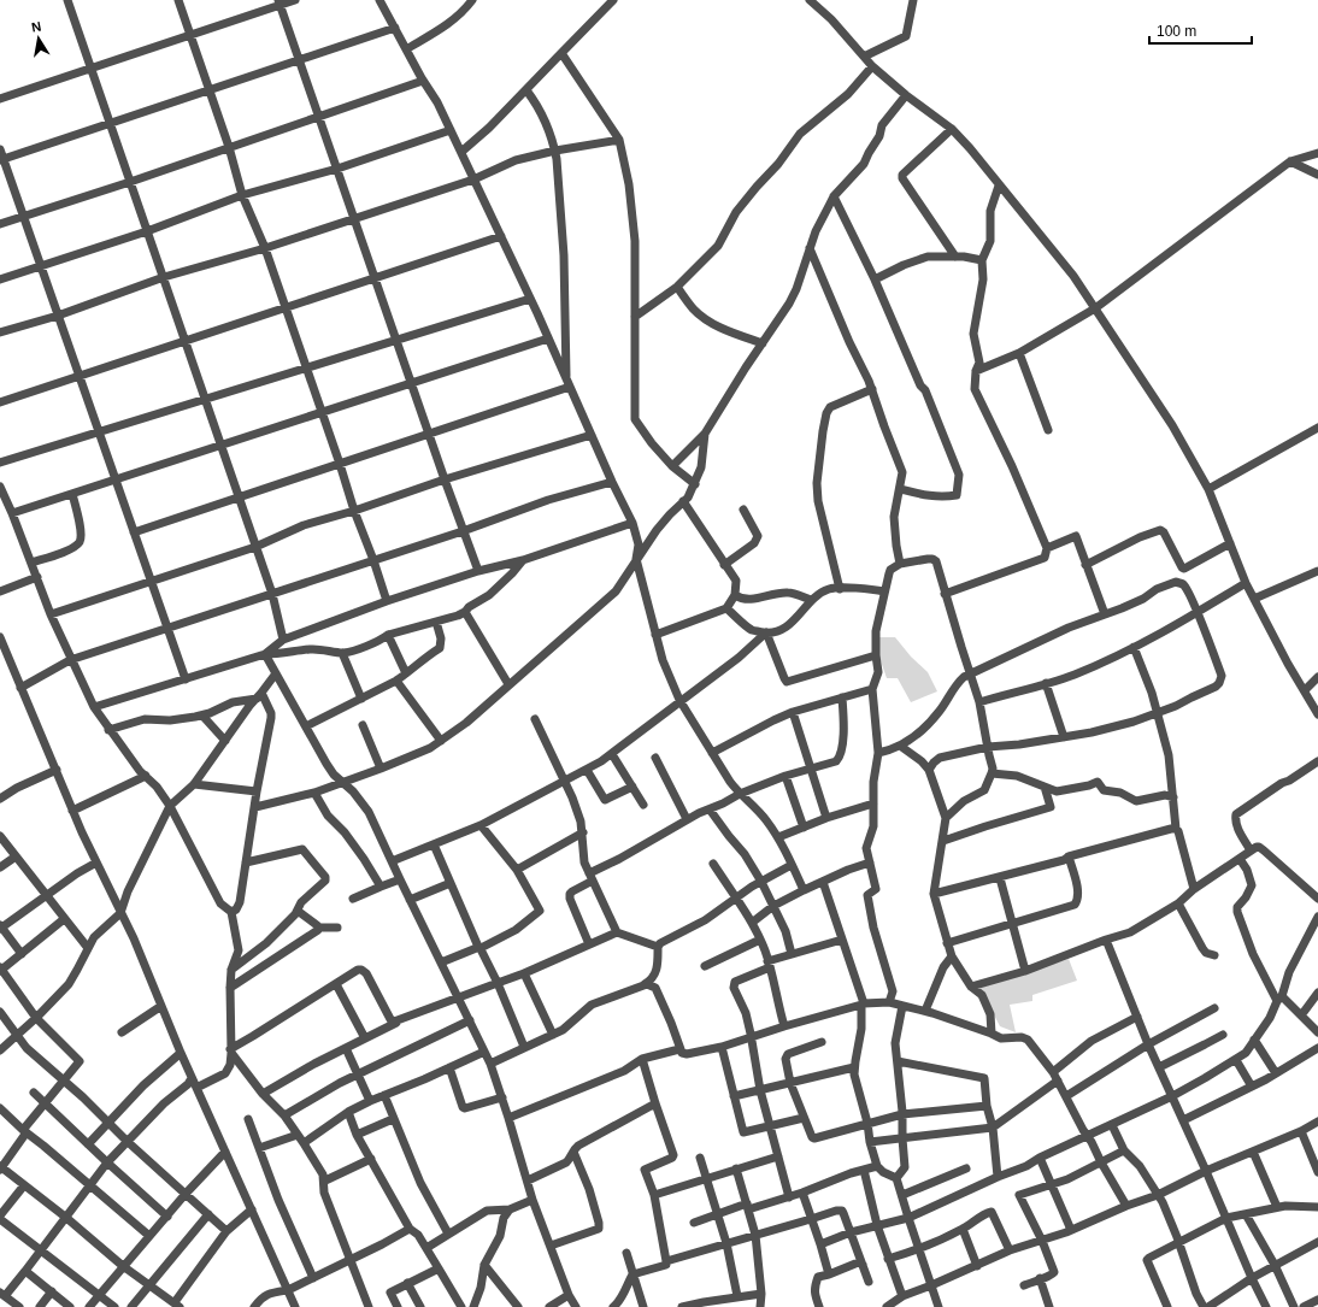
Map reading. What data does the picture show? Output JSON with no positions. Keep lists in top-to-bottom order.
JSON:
{
  "scale_bar": "100 m",
  "north": "top"
}
